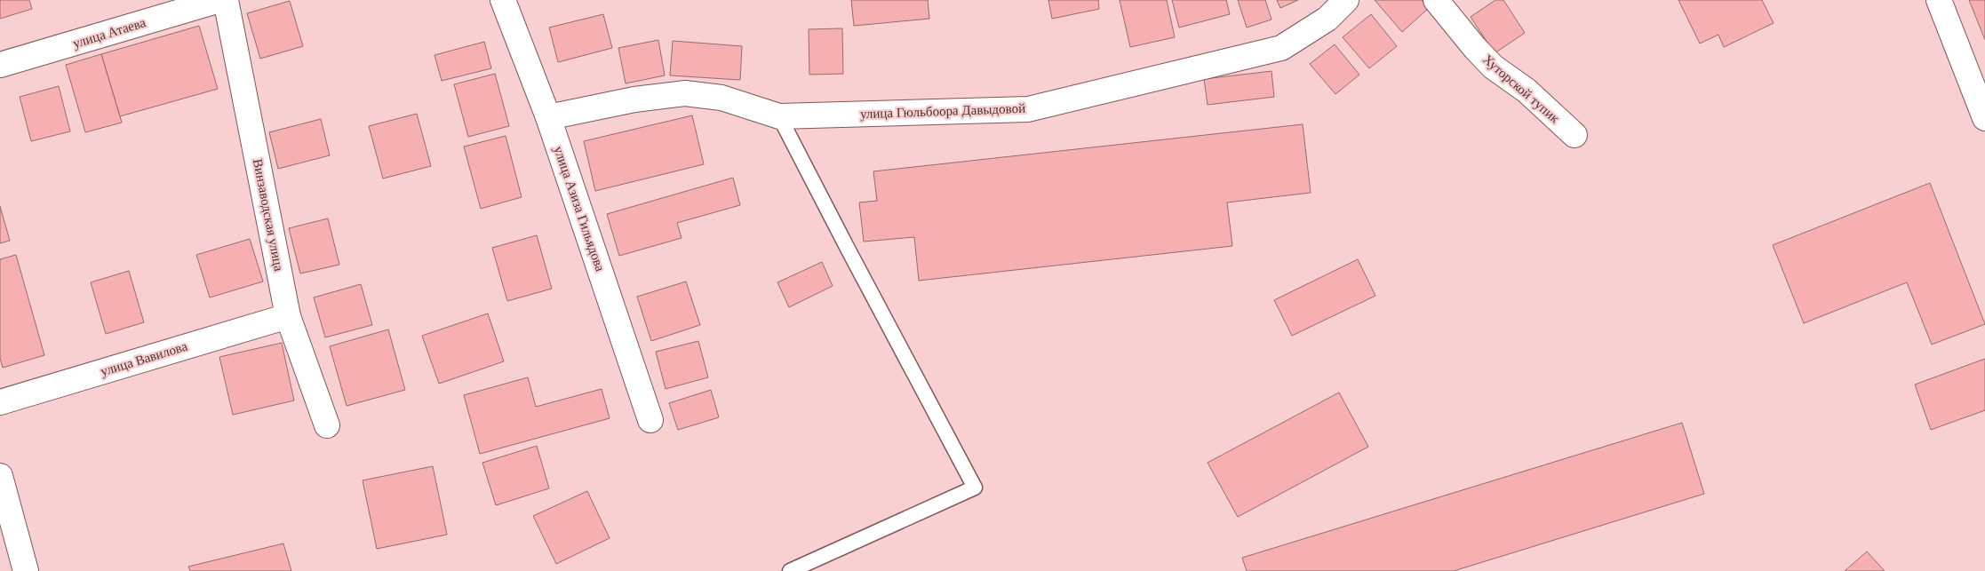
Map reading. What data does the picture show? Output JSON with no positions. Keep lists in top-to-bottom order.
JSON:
{
  "streets": {
    "street": [
      "улица Атаева",
      "Хуторской тупик",
      "улица Гюльбоора Давыдовой",
      "улица Азиза Гильядова",
      "Винзаводская улица",
      "улица Вавилова"
    ]
  },
  "crossings": [
    ["улица Гюльбоора Давыдовой", "улица Азиза Гильядова"],
    ["Винзаводская улица", "улица Вавилова"]
  ]
}
